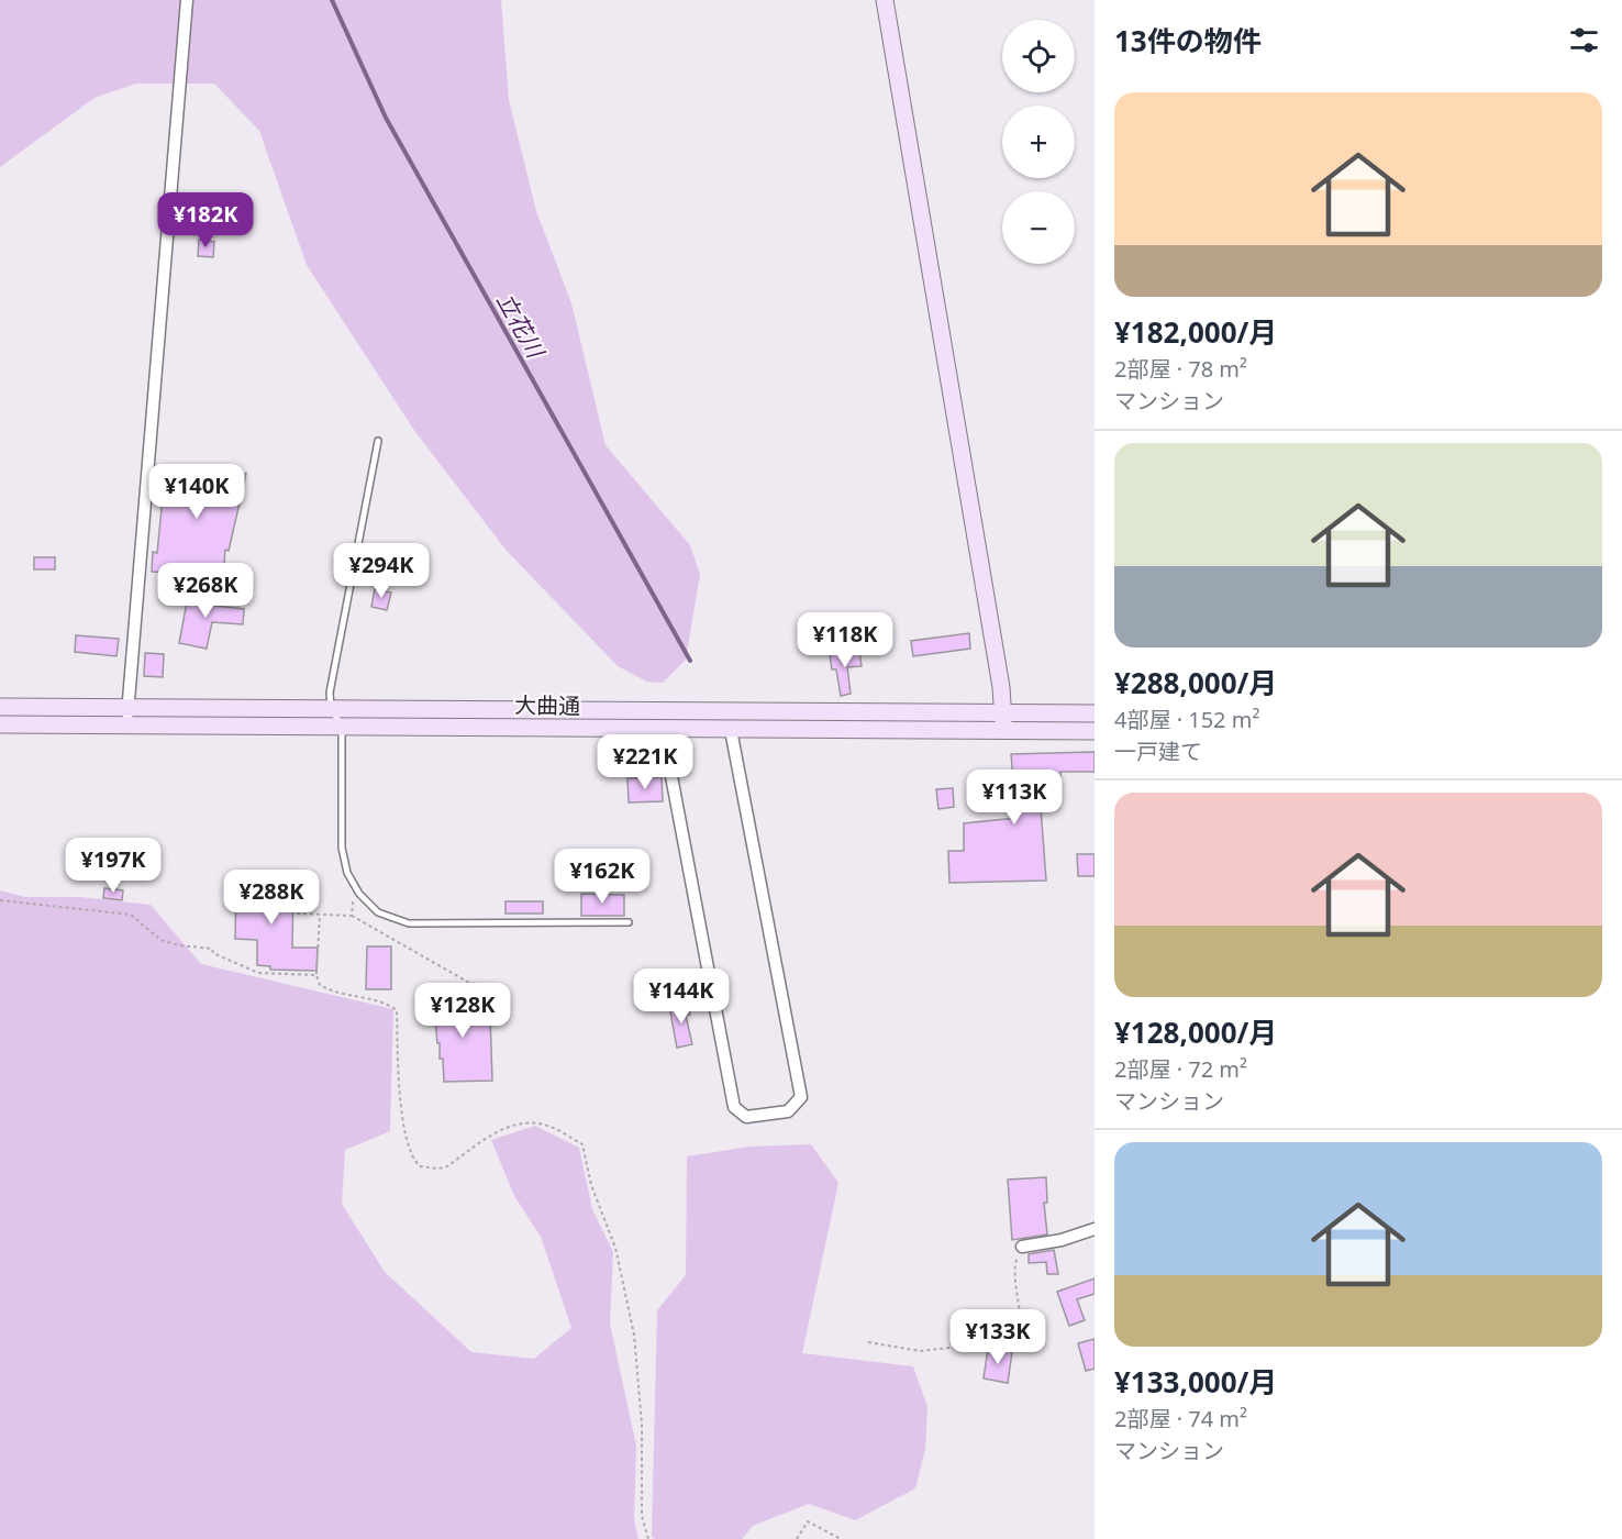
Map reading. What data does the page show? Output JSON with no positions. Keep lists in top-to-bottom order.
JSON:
{
  "streets": {
    "main road": ["大曲通"]
  },
  "water": ["立花川"],
  "page": {
    "heading": "13件の物件",
    "map_buttons": ["+", "−"],
    "list": [
      {
        "name": "¥182,000/月",
        "note": "2部屋 · 78 m² · マンション"
      },
      {
        "name": "¥288,000/月",
        "note": "4部屋 · 152 m² · 一戸建て"
      },
      {
        "name": "¥128,000/月",
        "note": "2部屋 · 72 m² · マンション"
      },
      {
        "name": "¥133,000/月",
        "note": "2部屋 · 74 m² · マンション"
      }
    ],
    "price": [
      "¥182K",
      "¥140K",
      "¥294K",
      "¥268K",
      "¥118K",
      "¥221K",
      "¥113K",
      "¥197K",
      "¥162K",
      "¥288K",
      "¥144K",
      "¥128K",
      "¥133K"
    ]
  }
}
